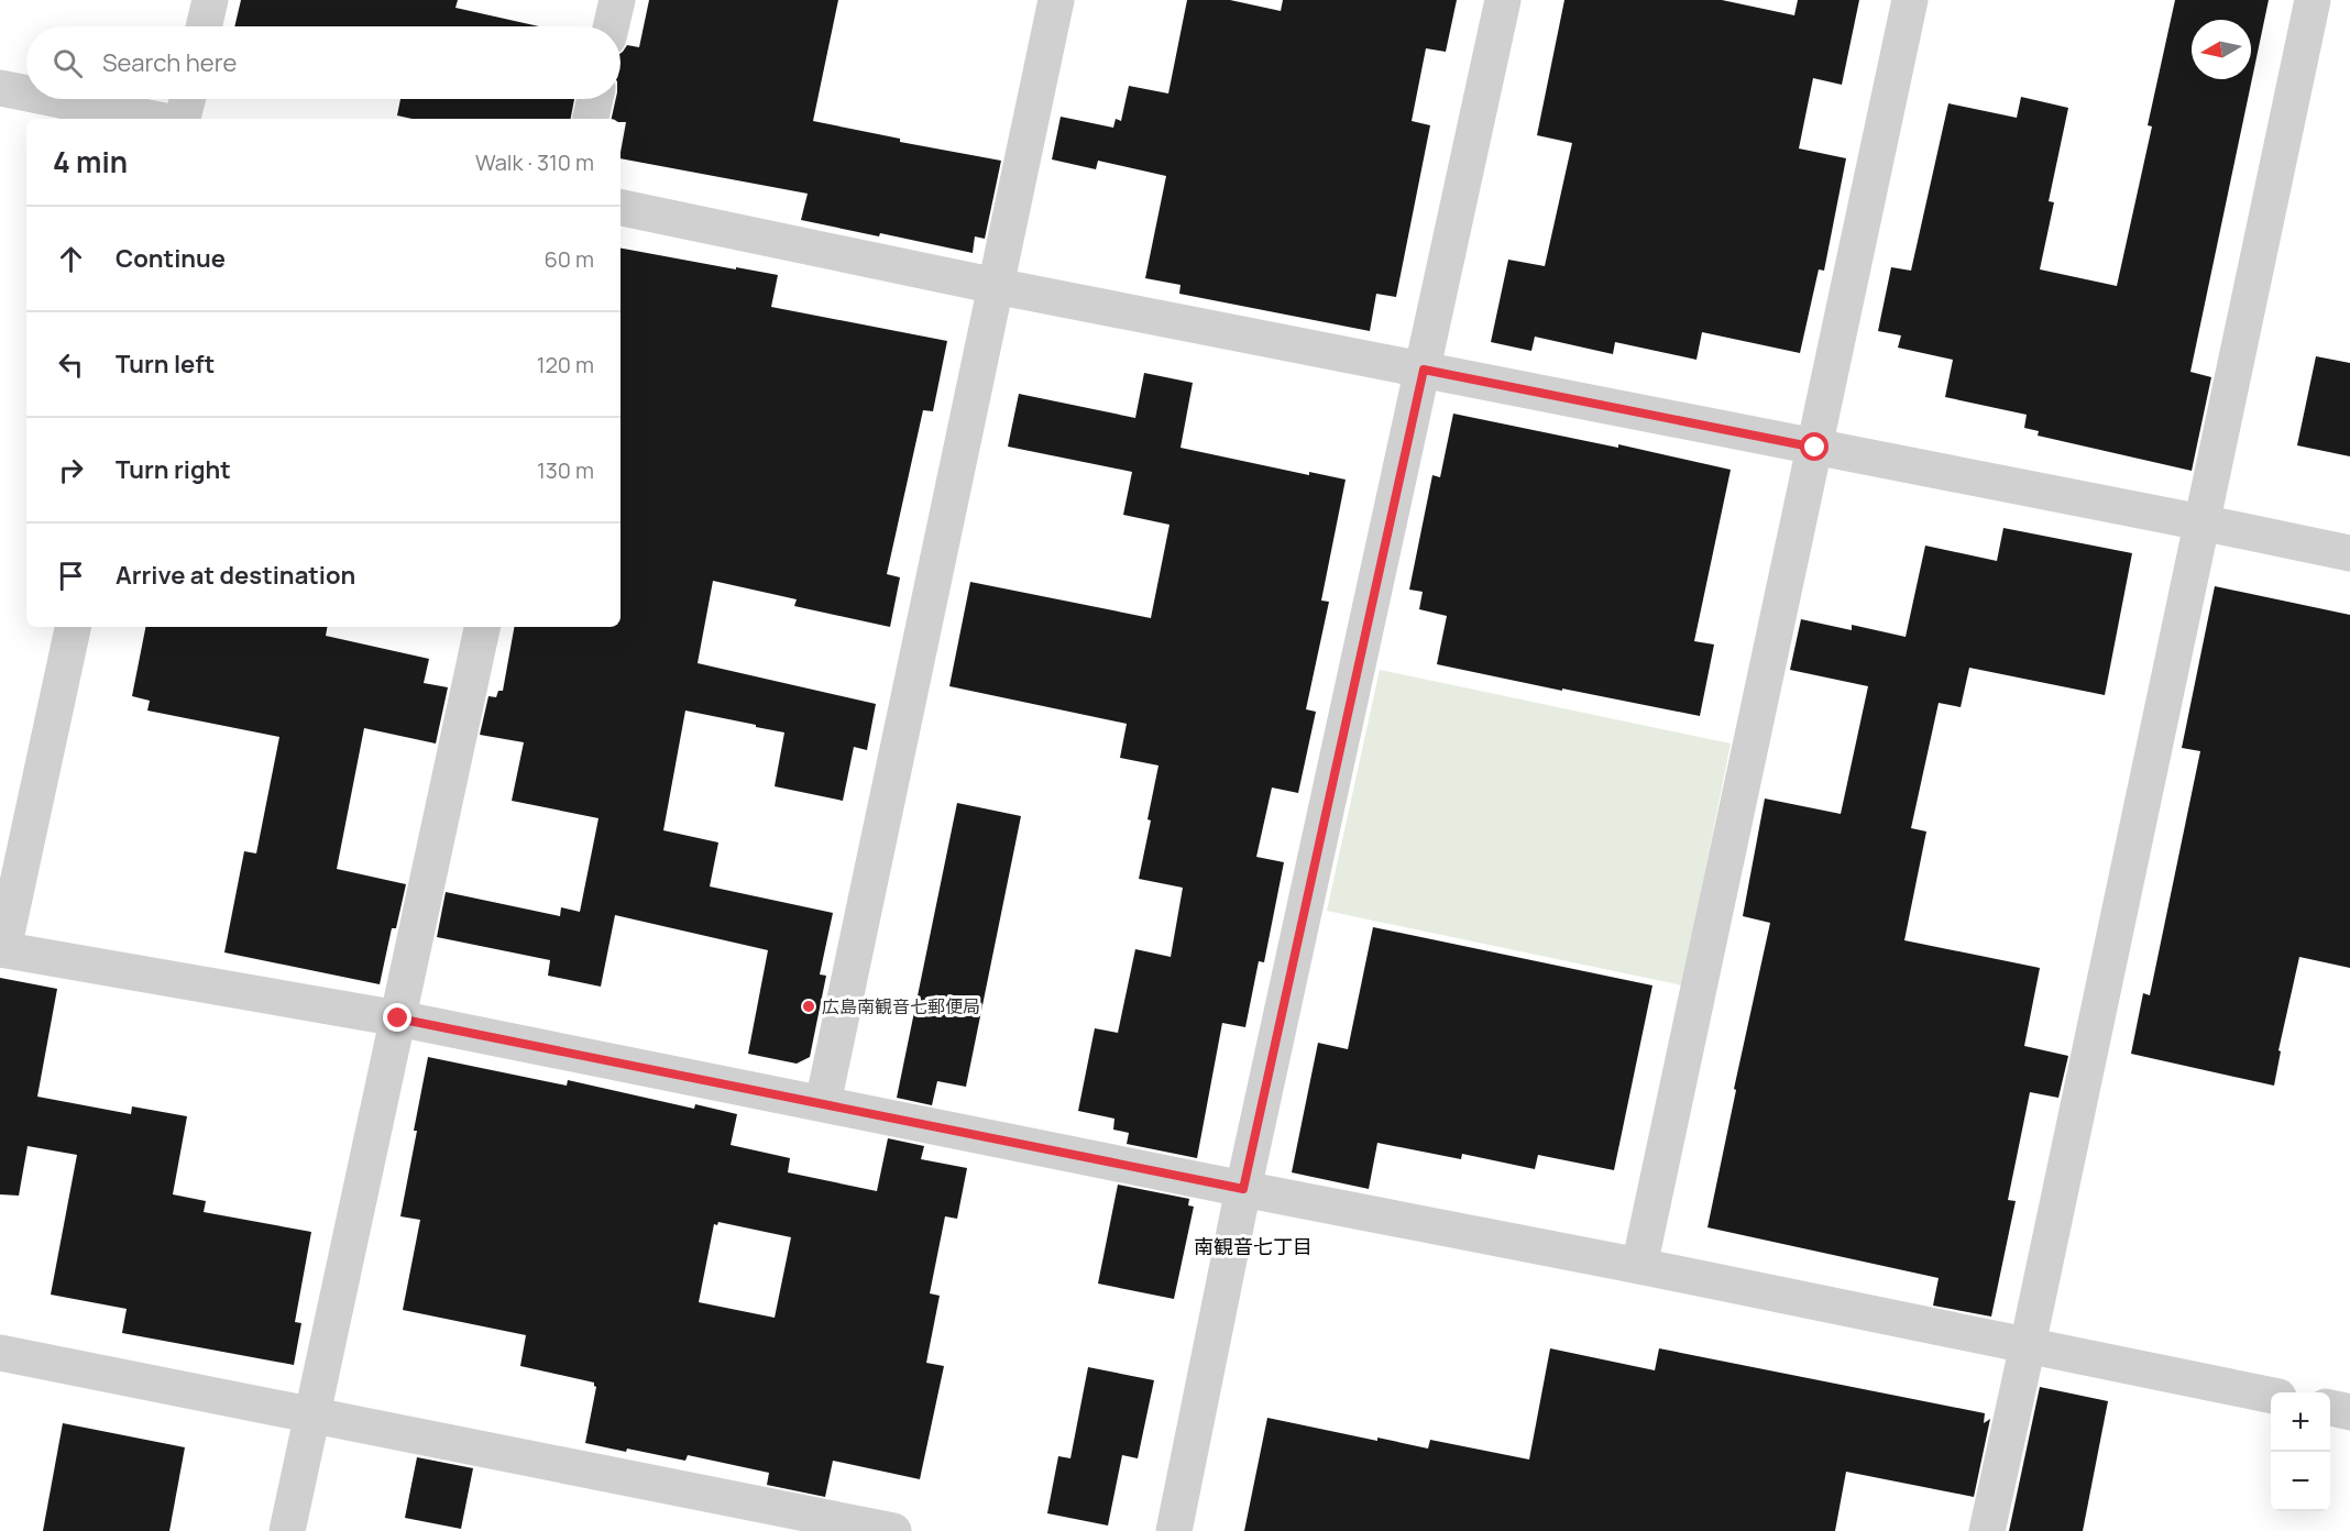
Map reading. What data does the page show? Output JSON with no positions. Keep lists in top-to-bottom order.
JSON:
{
  "districts": ["南観音七丁目"],
  "places": ["広島南観音七郵便局"],
  "north": "left",
  "page": {
    "search": "Search here",
    "heading": ["4 min", "Walk · 310 m"],
    "list": [
      ["Continue", "60 m"],
      ["Turn left", "120 m"],
      ["Turn right", "130 m"],
      "Arrive at destination"
    ],
    "map_buttons": ["+", "−"]
  }
}
